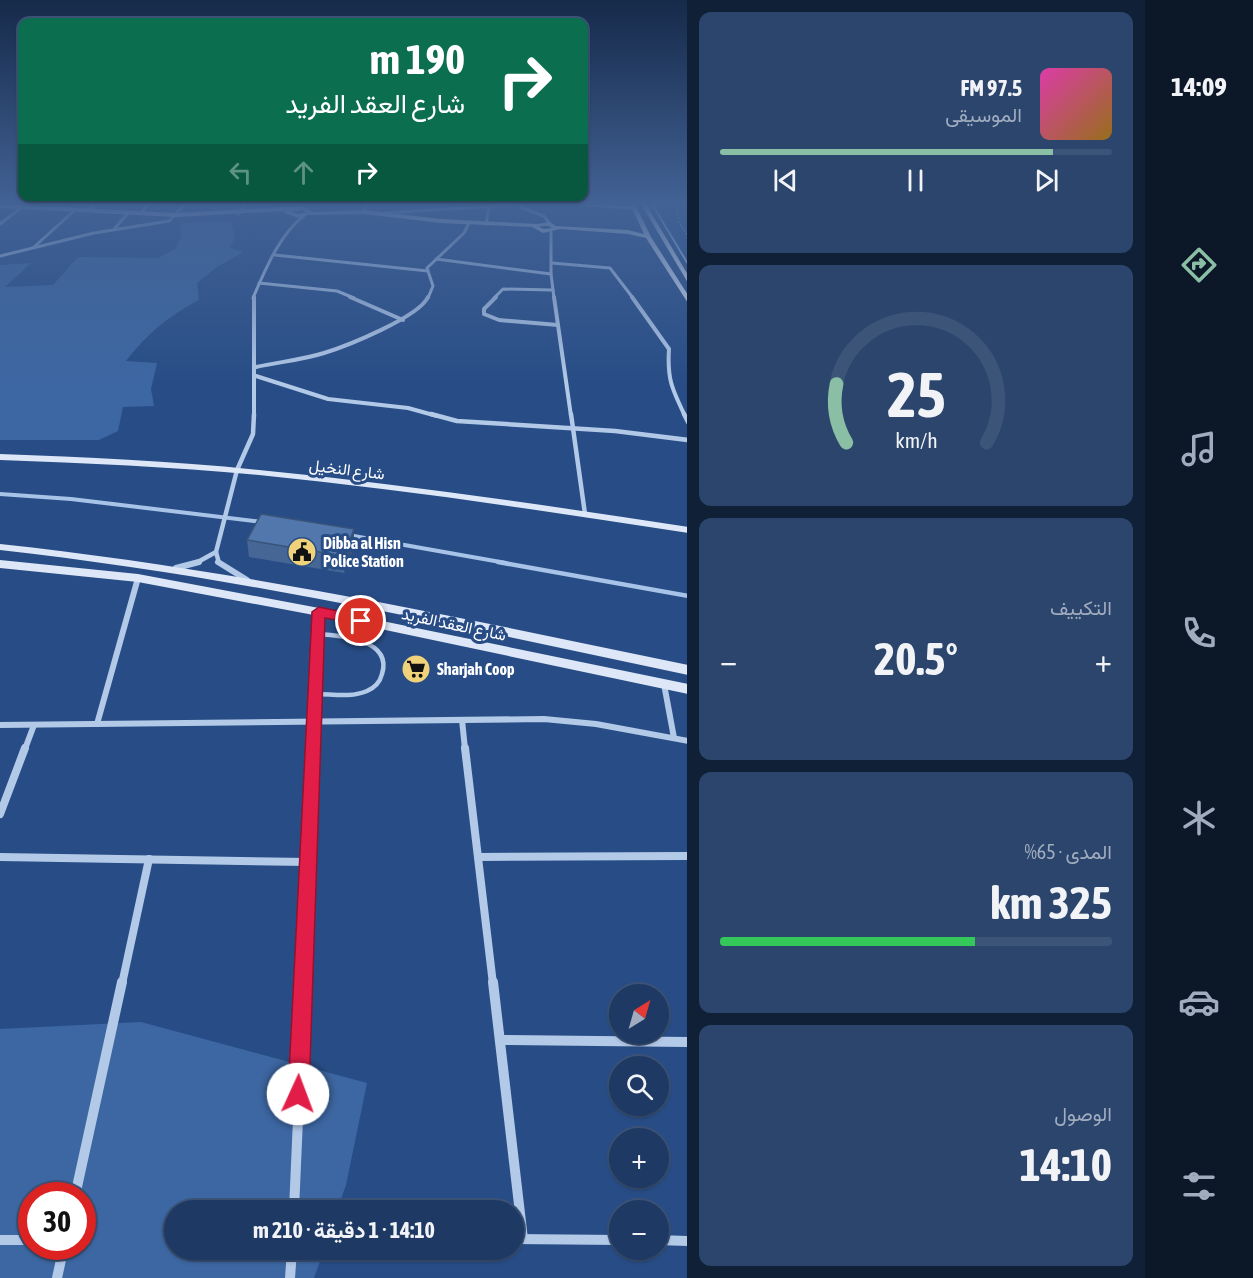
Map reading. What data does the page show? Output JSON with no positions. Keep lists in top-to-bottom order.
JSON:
{
  "streets": {
    "main road": ["شارع النخيل", "شارع العقد الفريد"]
  },
  "places": {
    "public building": ["Dibba al Hisn Police Station"],
    "supermarket": ["Sharjah Coop"]
  },
  "north": "top right",
  "page": {
    "tabs": "14:09",
    "turn": ["190 m", "شارع العقد الفريد"],
    "song": ["97.5 FM", "الموسيقى"],
    "tile": [
      "التكييف",
      ["المدى · 65%", "325 km"],
      ["الوصول", "14:10"]
    ],
    "heat": ["−", "20.5°", "+"],
    "map_buttons": ["+", "−"],
    "limit": "30",
    "trip": "14:10 · 1 دقيقة · 210 m",
    "gauge": ["25", "km/h"]
  }
}
